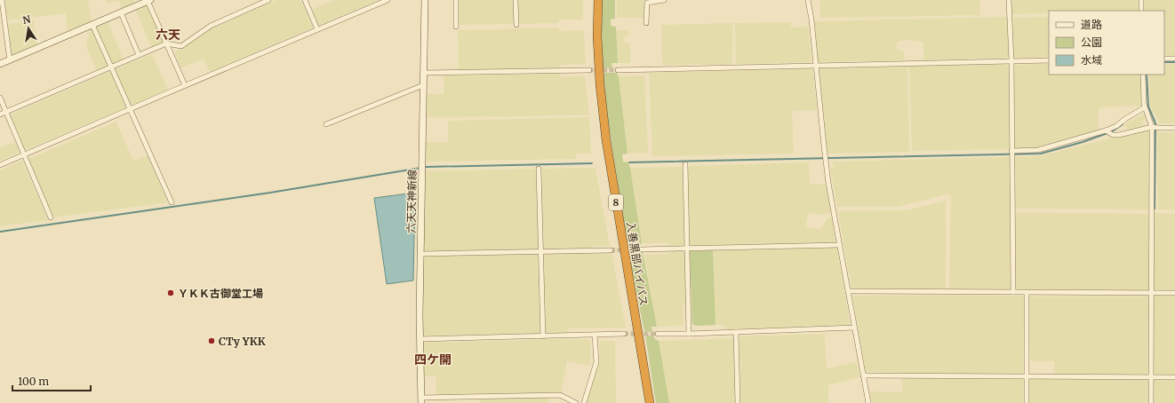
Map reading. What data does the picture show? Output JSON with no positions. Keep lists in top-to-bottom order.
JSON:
{
  "streets": {
    "highway": ["8", "入善黒部バイパス"],
    "main road": ["六天天神新線"]
  },
  "districts": ["六天", "四ケ開"],
  "places": ["ＹＫＫ古御堂工場", "CTy YKK"],
  "legend": ["道路", "公園", "水域"],
  "scale_bar": "100 m",
  "north": "top"
}
